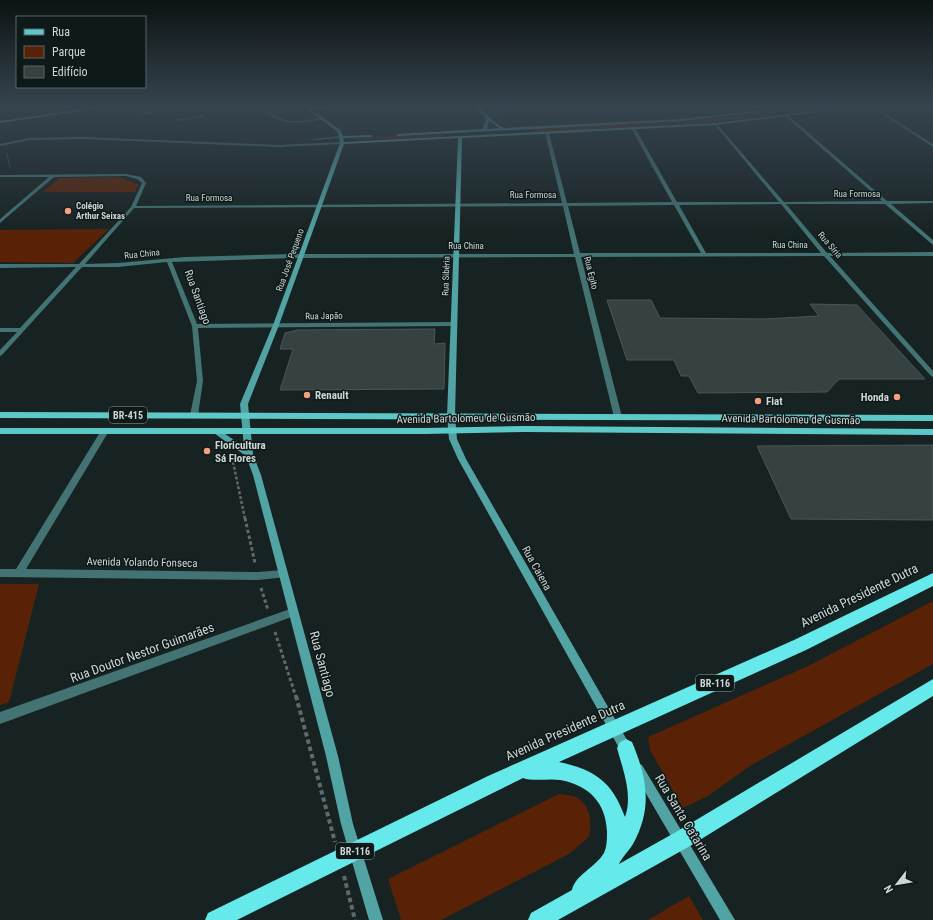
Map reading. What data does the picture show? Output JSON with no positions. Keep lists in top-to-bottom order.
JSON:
{
  "streets": {
    "highway": ["Avenida Presidente Dutra", "BR-116"],
    "main road": [
      "Rua José Pequeno",
      "Rua Sibéria",
      "Rua Santiago",
      "BR-415",
      "Avenida Bartolomeu de Gusmão",
      "Rua Caiena",
      "Rua Santa Catarina"
    ],
    "street": [
      "Rua Formosa",
      "Rua China",
      "Rua Síria",
      "Rua Egito",
      "Rua Japão",
      "Avenida Yolando Fonseca",
      "Rua Doutor Nestor Guimarães"
    ]
  },
  "crossings": [
    ["Rua Formosa", "Rua Síria"],
    ["Rua Formosa", "Rua José Pequeno"],
    ["Rua Formosa", "Rua Egito"],
    ["Rua Formosa", "Rua Sibéria"],
    ["Rua China", "Rua Síria"],
    ["Rua China", "Rua José Pequeno"],
    ["Rua China", "Rua Egito"],
    ["Rua China", "Rua Sibéria"],
    ["Rua China", "Rua Santiago"],
    ["Rua José Pequeno", "Rua Santiago"],
    ["Rua José Pequeno", "Rua Japão"],
    ["Rua José Pequeno", "Avenida Bartolomeu de Gusmão"],
    ["Rua Egito", "Avenida Bartolomeu de Gusmão"],
    ["Rua Sibéria", "Rua Japão"],
    ["Rua Sibéria", "Avenida Bartolomeu de Gusmão"],
    ["Rua Sibéria", "Rua Caiena"],
    ["Rua Santiago", "Rua Japão"],
    ["Rua Santiago", "Avenida Bartolomeu de Gusmão"],
    ["Rua Santiago", "Avenida Yolando Fonseca"],
    ["Rua Santiago", "Avenida Presidente Dutra"],
    ["Rua Santiago", "Rua Doutor Nestor Guimarães"],
    ["Avenida Bartolomeu de Gusmão", "Rua Caiena"],
    ["Rua Caiena", "Avenida Presidente Dutra"],
    ["Rua Caiena", "Rua Santa Catarina"],
    ["Avenida Presidente Dutra", "Rua Santa Catarina"]
  ],
  "places": [
    "Colégio Arthur Seixas",
    "Renault",
    "Honda",
    "Fiat",
    "Floricultura Sá Flores"
  ],
  "legend": ["Rua", "Parque", "Edifício"],
  "north": "bottom left"
}
